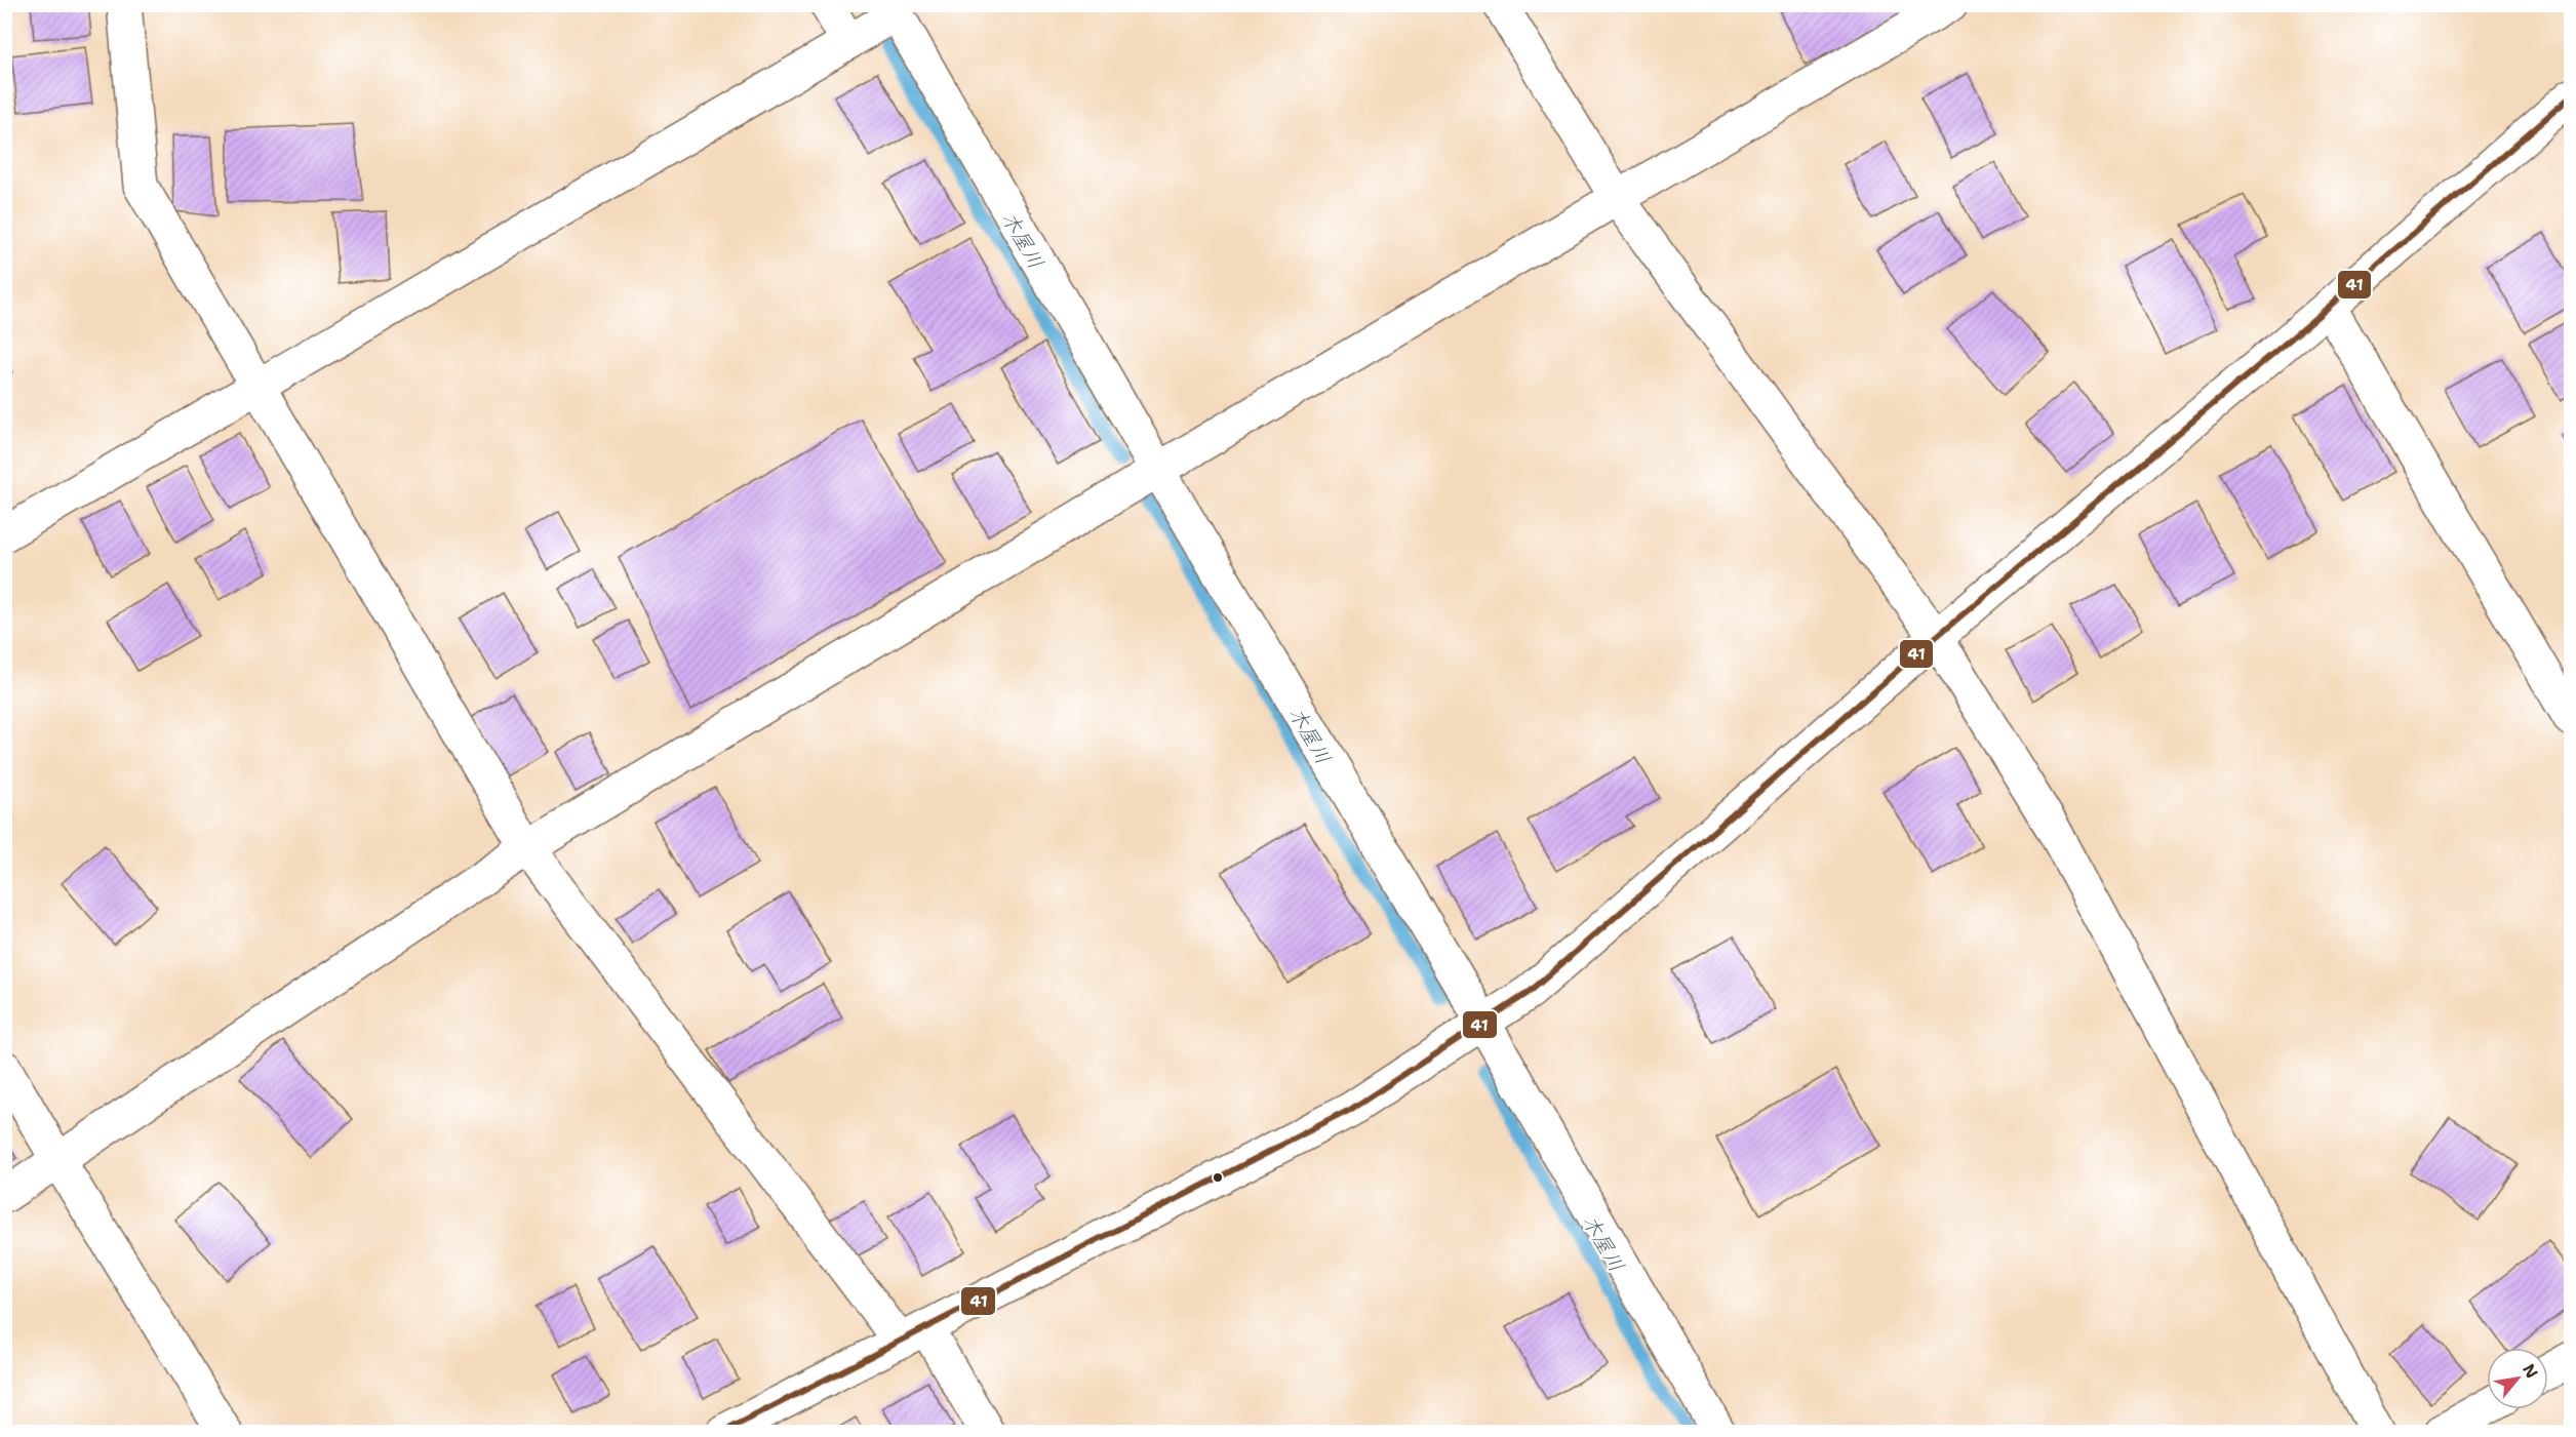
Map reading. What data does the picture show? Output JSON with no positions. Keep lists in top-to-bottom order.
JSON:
{
  "water": ["木屋川"],
  "lines": ["transit line 41"],
  "north": "top right"
}
